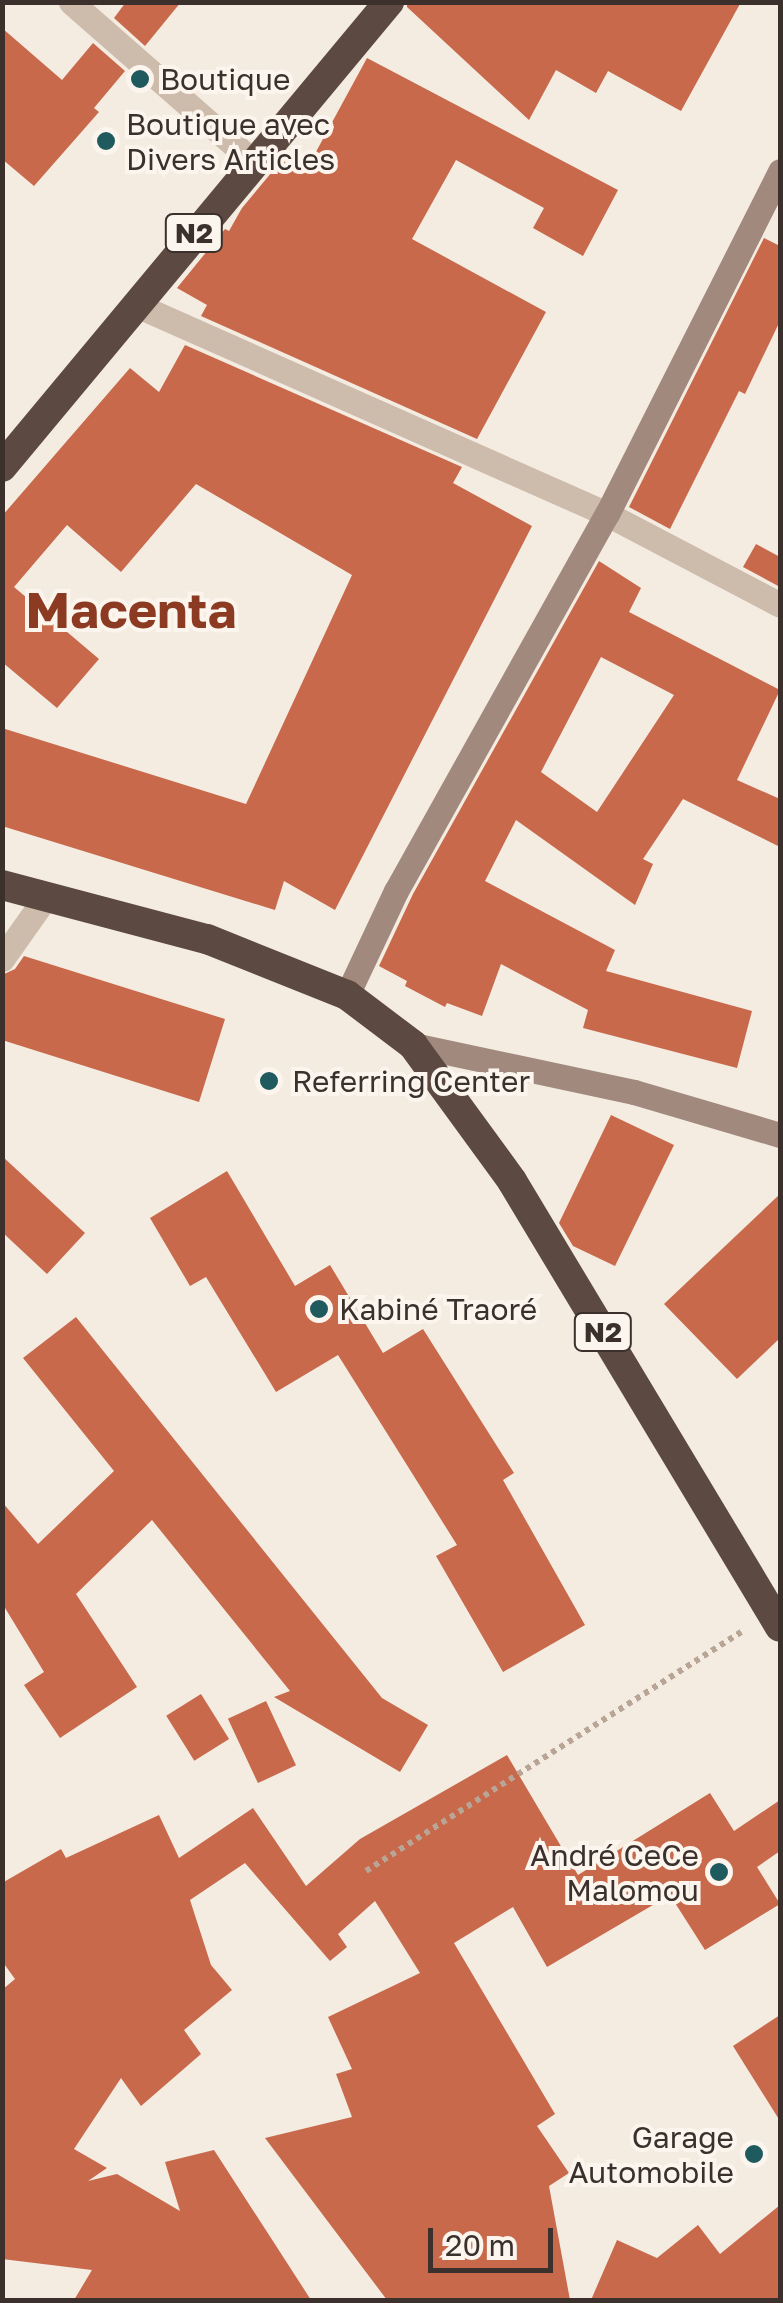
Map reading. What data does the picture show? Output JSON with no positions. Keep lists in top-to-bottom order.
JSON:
{
  "streets": {
    "highway": ["N2"]
  },
  "districts": ["Macenta"],
  "places": [
    "Boutique",
    "Boutique avec Divers Articles",
    "Referring Center",
    "Kabiné Traoré",
    "André CeCe Malomou",
    "Garage Automobile"
  ],
  "scale_bar": "20 m"
}
